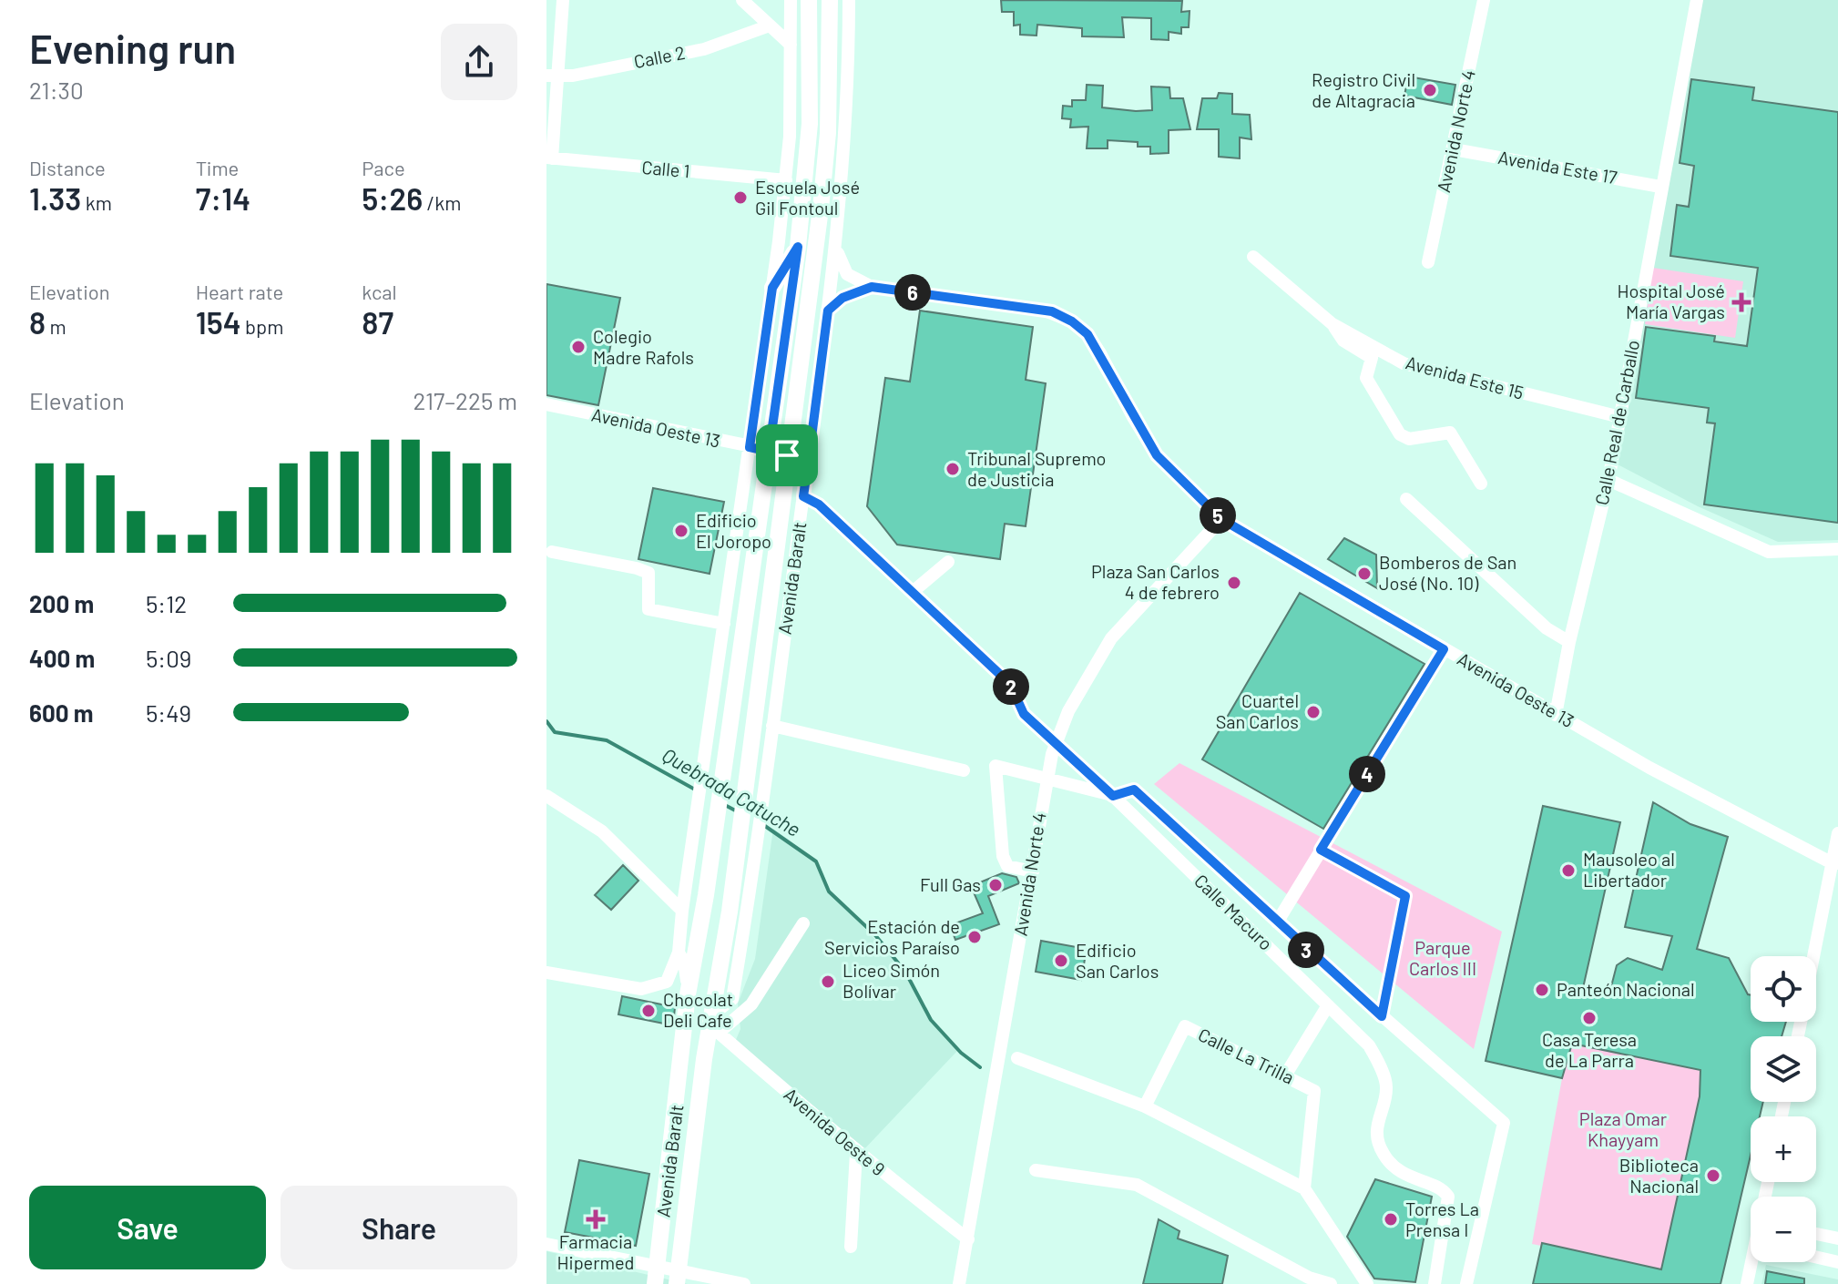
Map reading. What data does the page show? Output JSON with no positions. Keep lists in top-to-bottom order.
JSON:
{
  "streets": {
    "main road": ["Avenida Baralt"],
    "street": [
      "Calle 2",
      "Avenida Norte 4",
      "Avenida Este 17",
      "Calle 1",
      "Avenida Este 15",
      "Calle Real de Carballo",
      "Avenida Oeste 13",
      "Calle Macuro",
      "Calle La Trilla",
      "Avenida Oeste 9"
    ]
  },
  "crossings": [
    ["Avenida Norte 4", "Avenida Este 17"],
    ["Avenida Norte 4", "Avenida Oeste 13"],
    ["Avenida Norte 4", "Avenida Oeste 9"],
    ["Avenida Este 17", "Calle Real de Carballo"],
    ["Calle 1", "Avenida Baralt"],
    ["Avenida Este 15", "Calle Real de Carballo"],
    ["Calle Real de Carballo", "Avenida Oeste 13"],
    ["Avenida Oeste 13", "Avenida Baralt"],
    ["Avenida Baralt", "Avenida Oeste 9"]
  ],
  "water": ["Quebrada Catuche"],
  "parks": ["Parque Carlos III", "Plaza Omar Khayyam"],
  "places": {
    "other": [
      "Registro Civil de Altagracia",
      "Escuela José Gil Fontoul",
      "Colegio Madre Rafols",
      "Tribunal Supremo de Justicia",
      "Edificio El Joropo",
      "Bomberos de San José (No. 10)",
      "Plaza San Carlos 4 de febrero",
      "Cuartel San Carlos",
      "Mausoleo al Libertador",
      "Full Gas",
      "Estación de Servicios Paraíso",
      "Edificio San Carlos",
      "Liceo Simón Bolívar",
      "Panteón Nacional",
      "Chocolat Deli Cafe",
      "Casa Teresa de La Parra",
      "Biblioteca Nacional",
      "Torres La Prensa I"
    ],
    "health": ["Hospital José María Vargas", "Farmacia Hipermed"]
  },
  "page": {
    "heading": ["Evening run", "21:30"],
    "stats": [
      ["Distance", "1.33 km"],
      ["Time", "7:14"],
      ["Pace", "5:26 /km"],
      ["Elevation", "8 m"],
      ["Heart rate", "154 bpm"],
      ["kcal", "87"]
    ],
    "pins": [
      "6",
      "5",
      "2",
      "4",
      "3"
    ],
    "chart": ["Elevation", "217–225 m"],
    "list": [
      {
        "name": "200 m",
        "note": "5:12"
      },
      {
        "name": "400 m",
        "note": "5:09"
      },
      {
        "name": "600 m",
        "note": "5:49"
      }
    ],
    "map_buttons": ["+", "−"],
    "buttons": ["Save", "Share"]
  }
}
